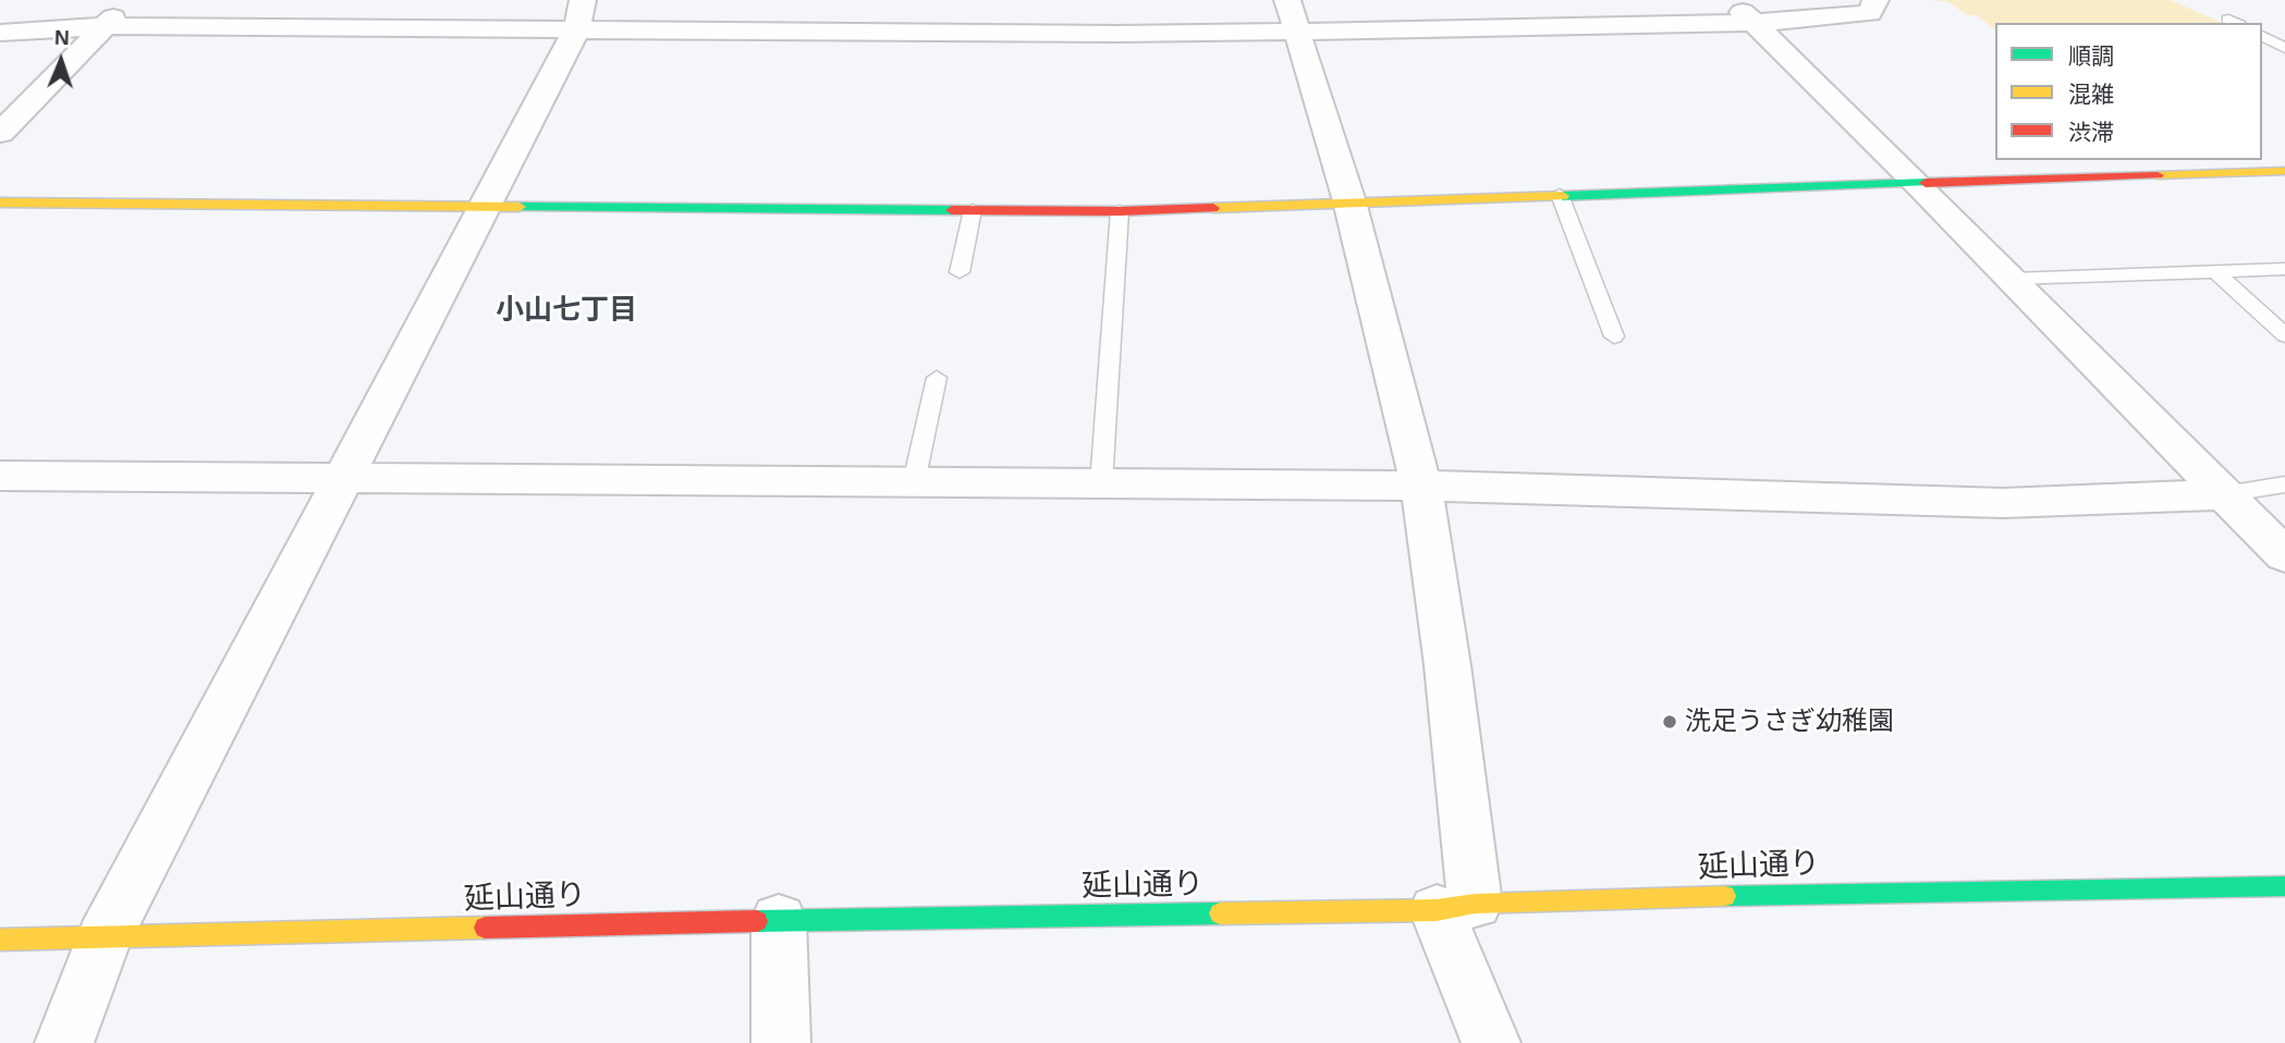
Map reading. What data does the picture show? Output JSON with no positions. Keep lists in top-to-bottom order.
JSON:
{
  "streets": {
    "street": ["延山通り"]
  },
  "districts": ["小山七丁目"],
  "places": ["洗足うさぎ幼稚園"],
  "legend": ["順調", "混雑", "渋滞"],
  "north": "top"
}
